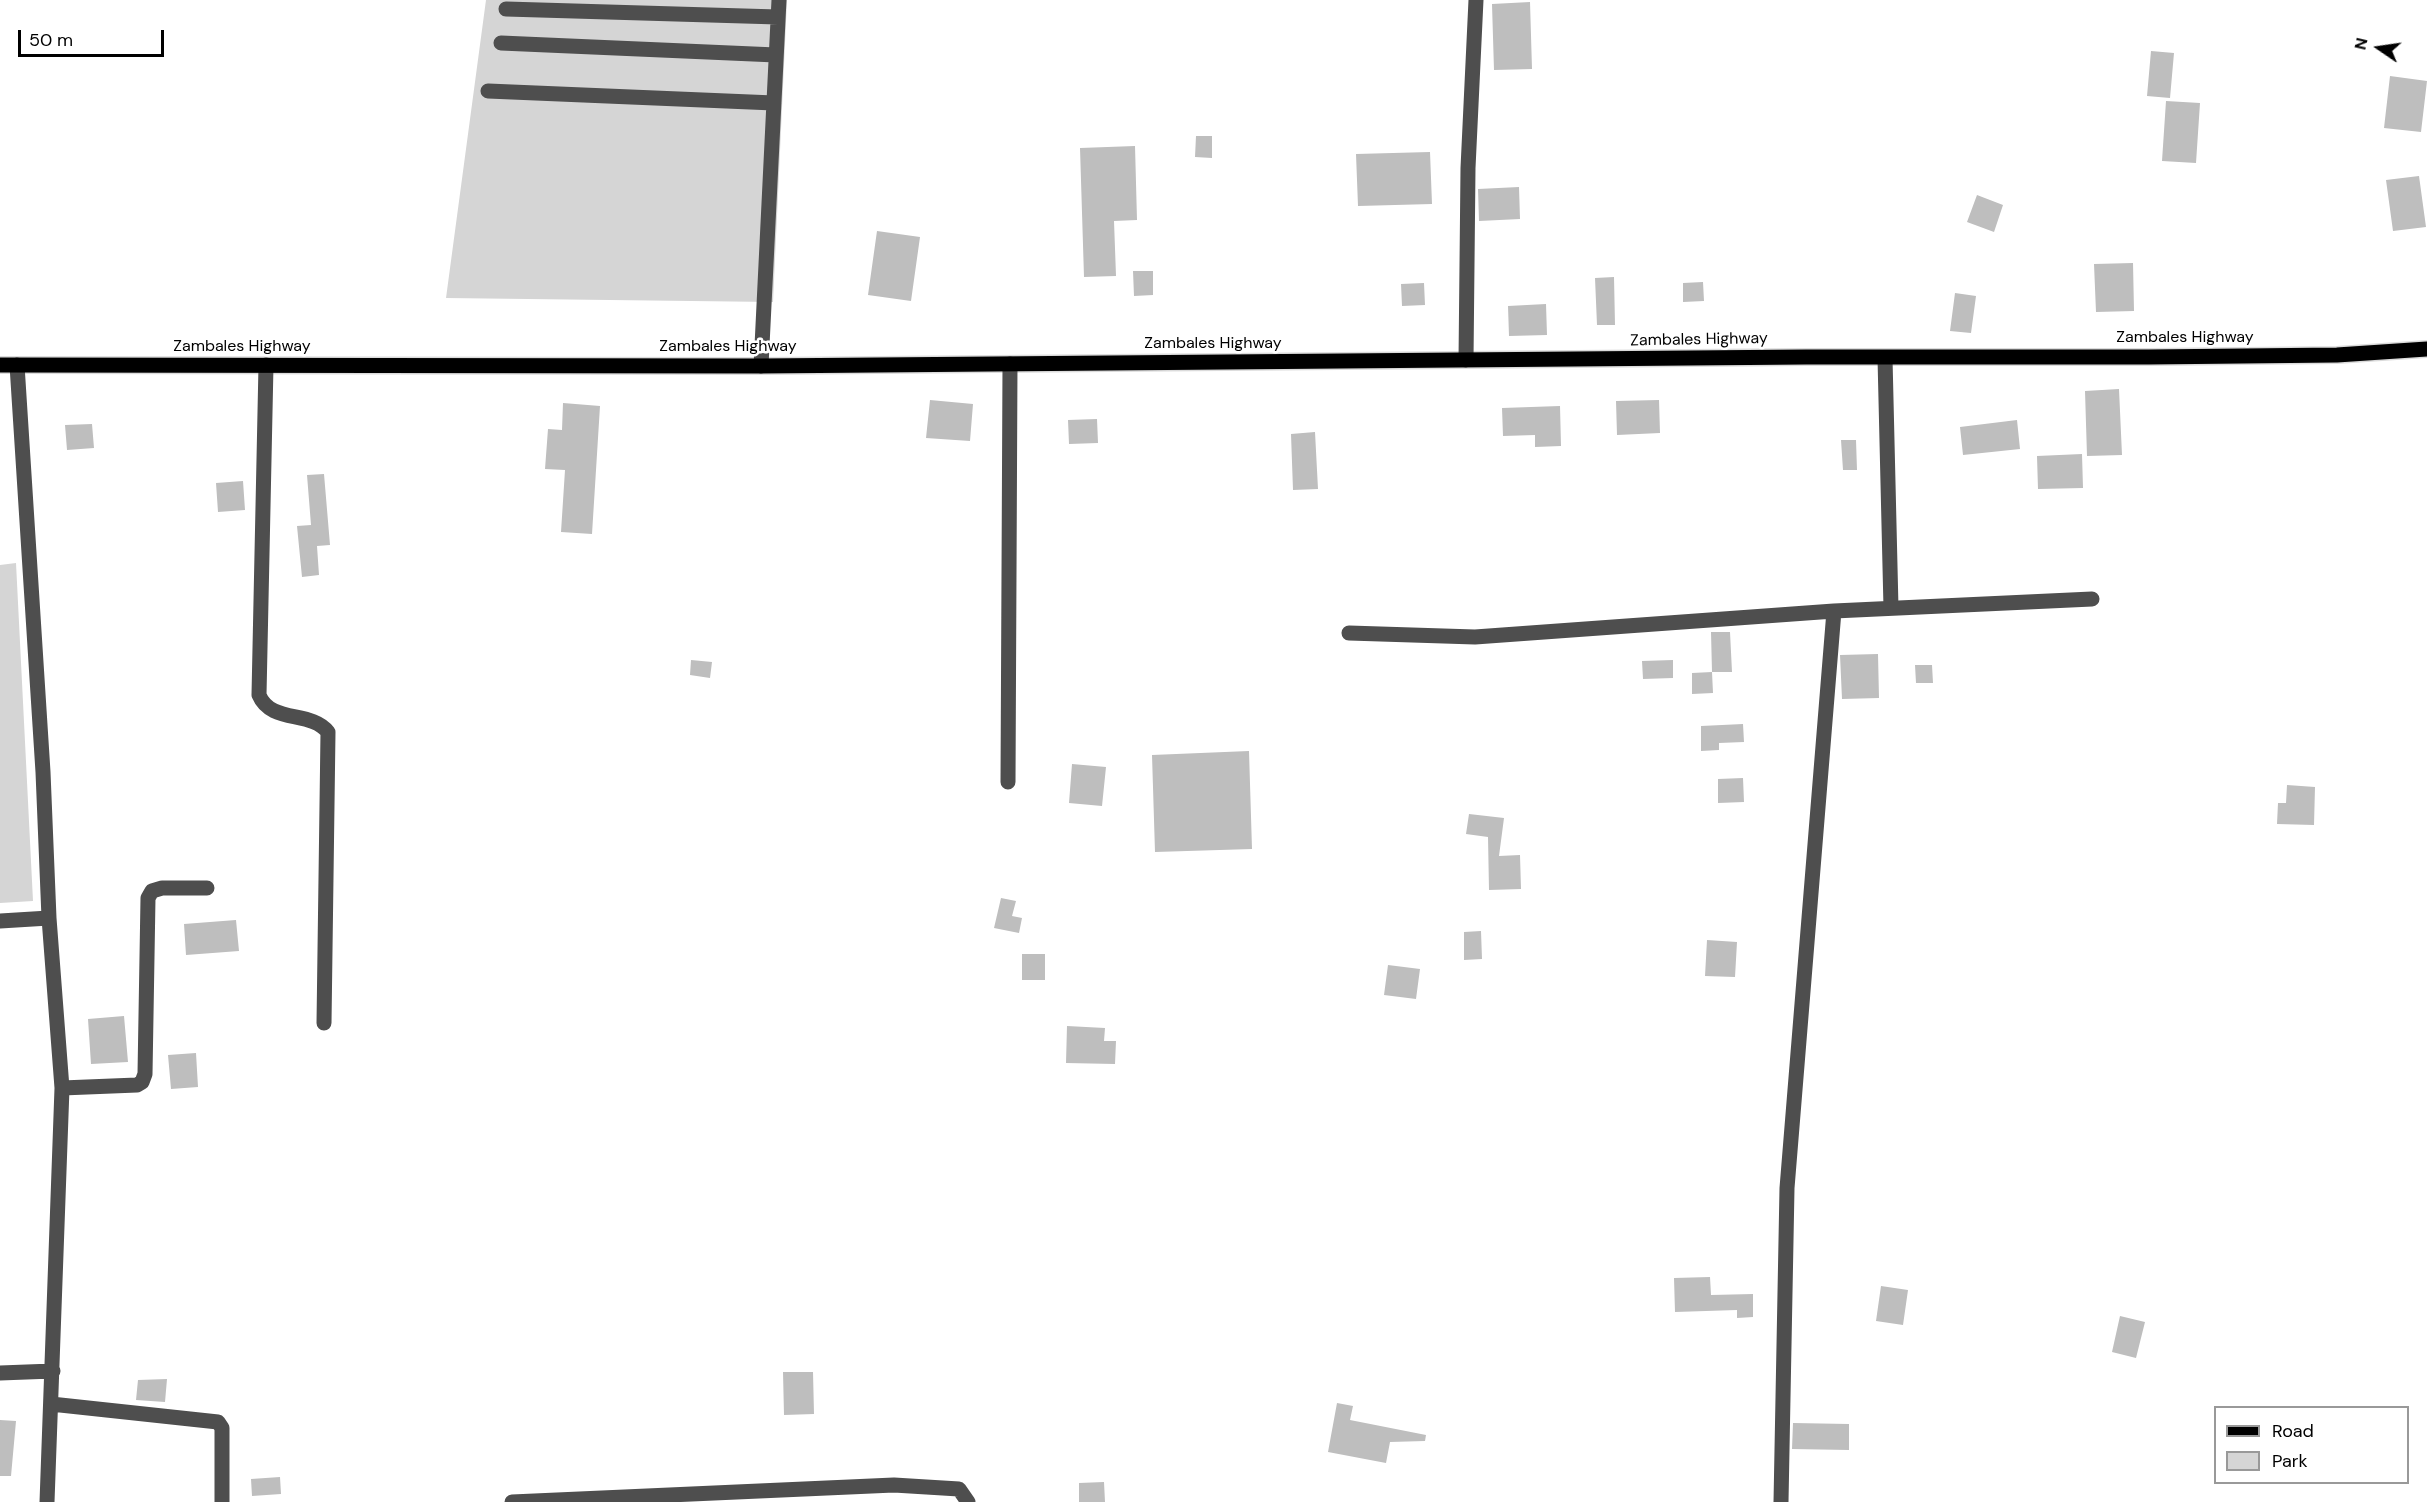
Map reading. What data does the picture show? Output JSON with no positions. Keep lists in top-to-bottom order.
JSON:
{
  "streets": {
    "main road": ["Zambales Highway"]
  },
  "legend": ["Road", "Park"],
  "scale_bar": "50 m",
  "north": "left"
}
